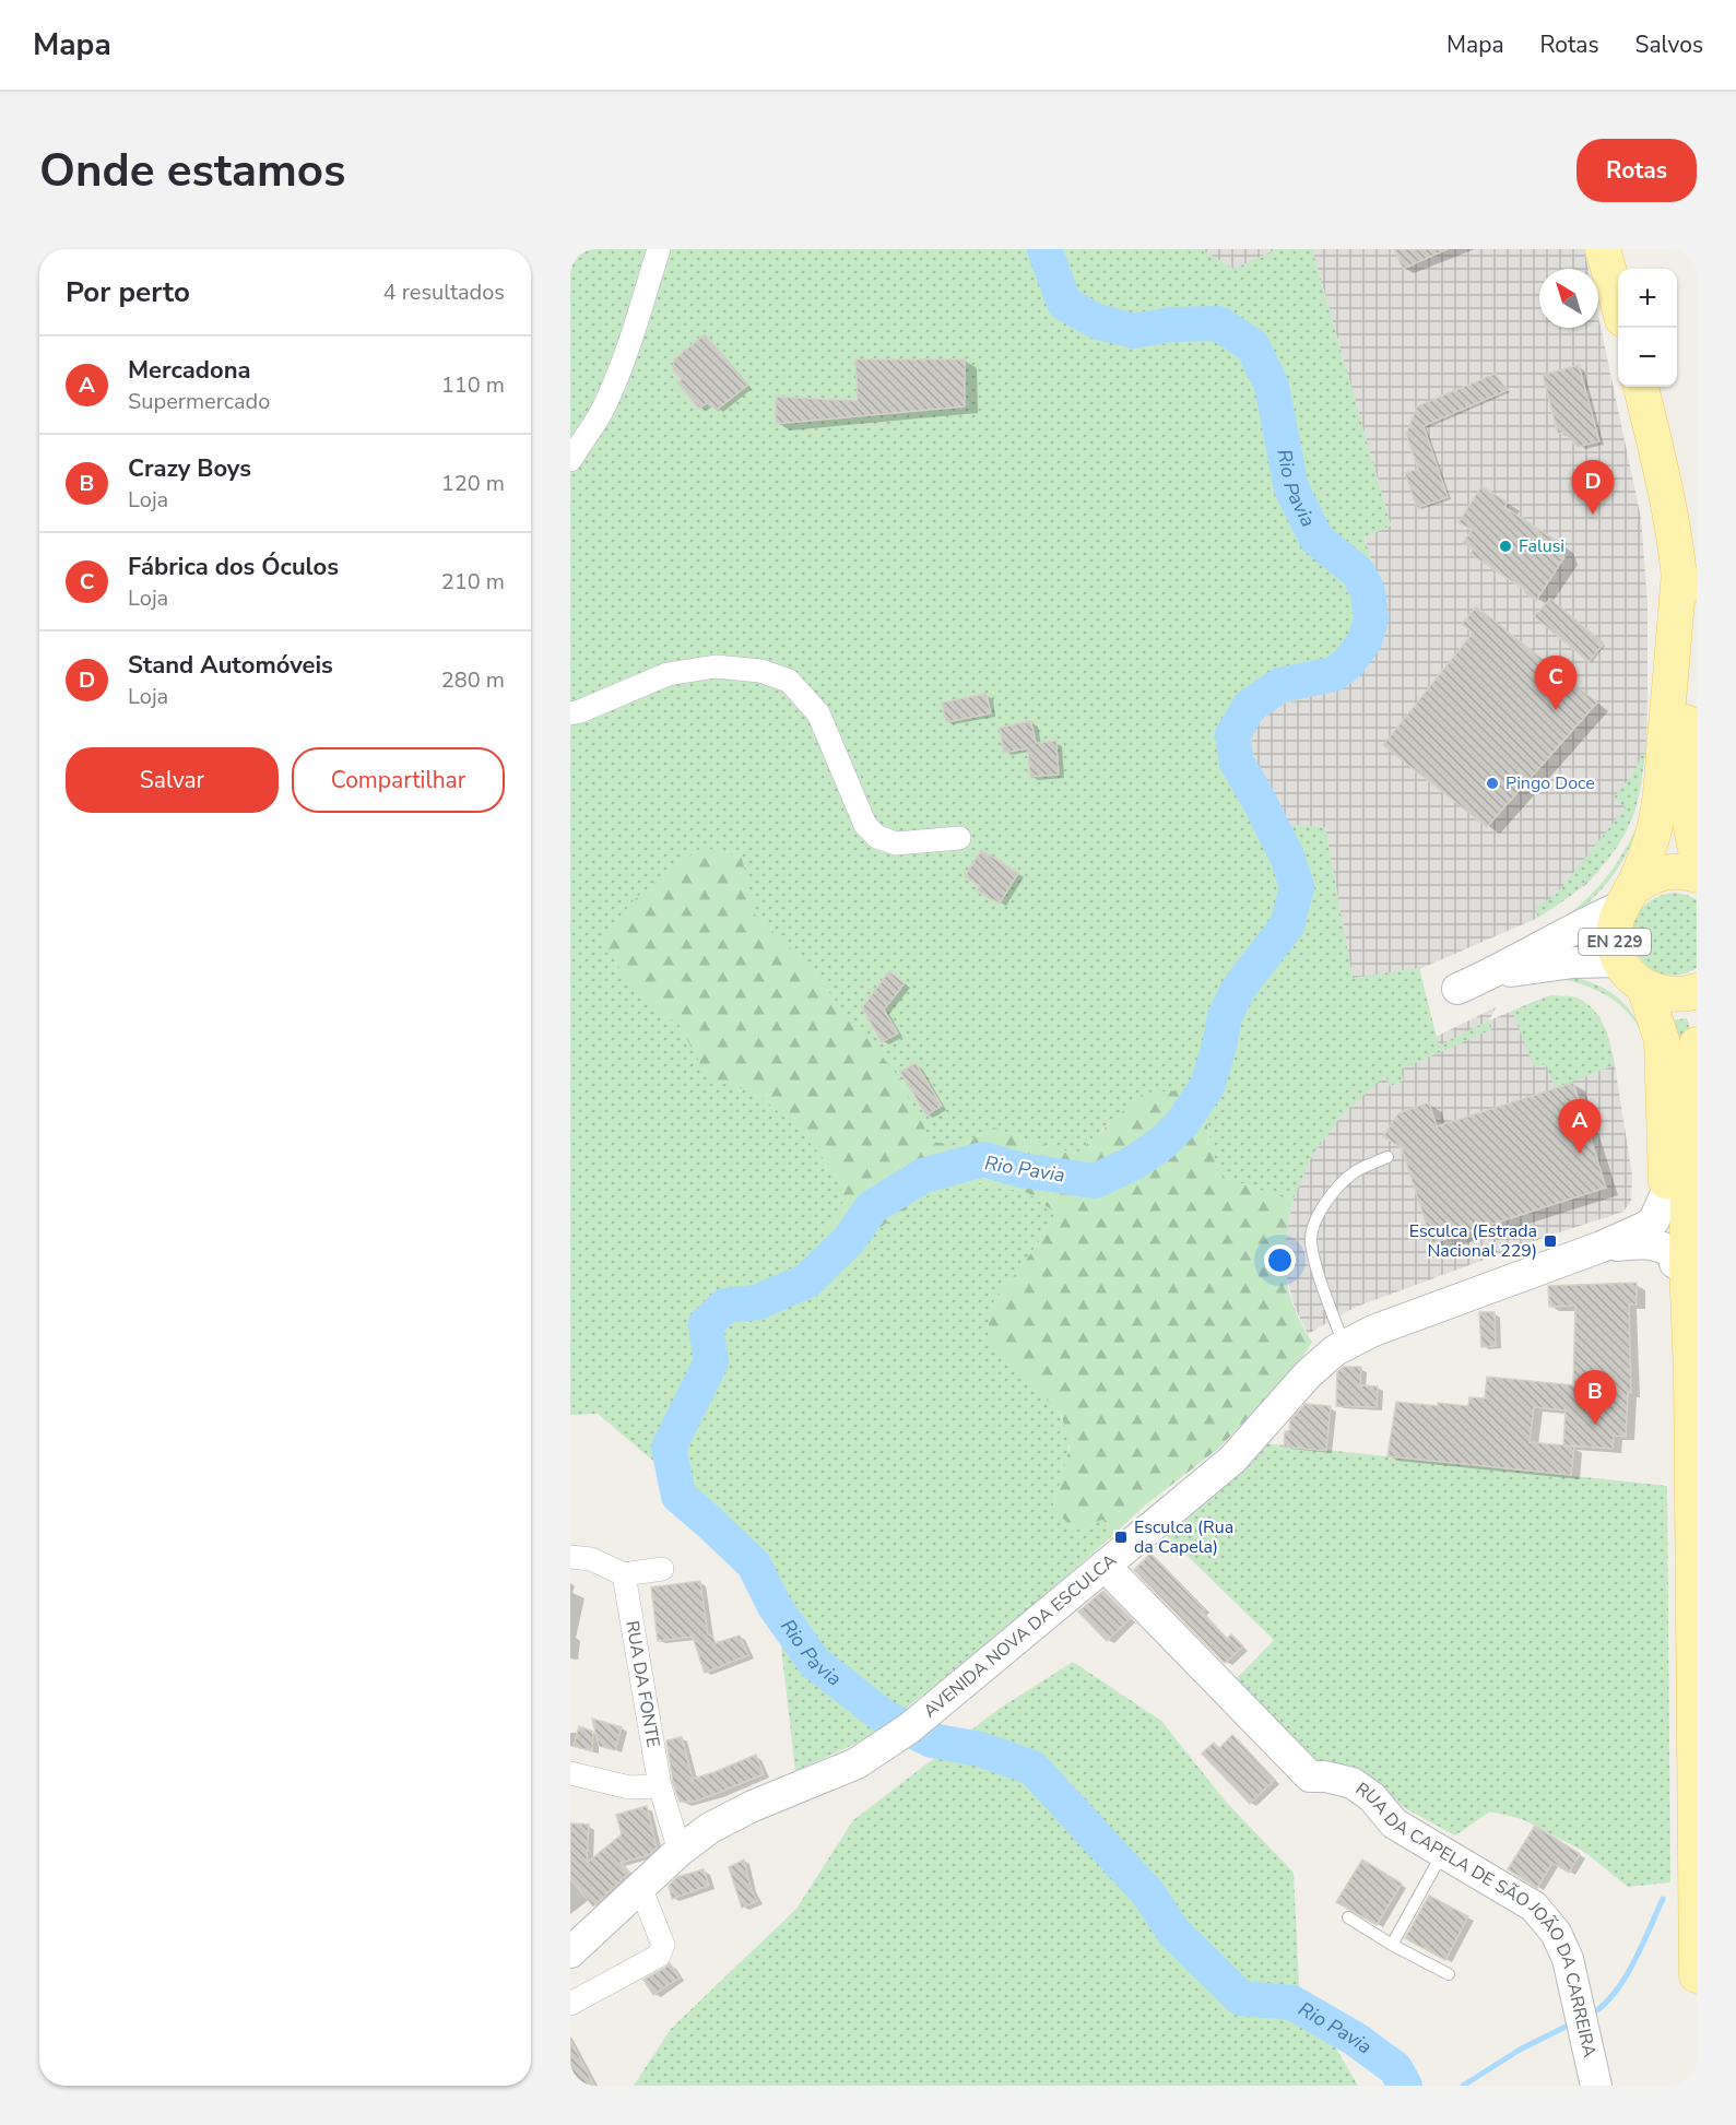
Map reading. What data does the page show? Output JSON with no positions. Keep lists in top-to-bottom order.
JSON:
{
  "streets": {
    "main road": ["EN 229"],
    "street": ["AVENIDA NOVA DA ESCULCA", "RUA DA FONTE", "RUA DA CAPELA DE SÃO JOÃO DA CARREIRA"]
  },
  "crossings": [
    ["EN 229", "AVENIDA NOVA DA ESCULCA"],
    ["AVENIDA NOVA DA ESCULCA", "RUA DA FONTE"],
    ["AVENIDA NOVA DA ESCULCA", "RUA DA CAPELA DE SÃO JOÃO DA CARREIRA"]
  ],
  "water": ["Rio Pavia"],
  "places": {
    "other": ["Falusi", "Pingo Doce"],
    "transit": ["Esculca (Estrada Nacional 229)", "Esculca (Rua da Capela)"]
  },
  "north": "top left",
  "page": {
    "header": "Mapa",
    "nav": ["Mapa", "Rotas", "Salvos"],
    "buttons": [
      "Rotas",
      ["Salvar", "Compartilhar"]
    ],
    "title": "Onde estamos",
    "heading": ["Por perto", "4 resultados"],
    "map_buttons": ["+", "−"],
    "list": [
      {
        "mark": "A",
        "name": "Mercadona",
        "note": "Supermercado",
        "value": "110 m"
      },
      {
        "mark": "B",
        "name": "Crazy Boys",
        "note": "Loja",
        "value": "120 m"
      },
      {
        "mark": "C",
        "name": "Fábrica dos Óculos",
        "note": "Loja",
        "value": "210 m"
      },
      {
        "mark": "D",
        "name": "Stand Automóveis",
        "note": "Loja",
        "value": "280 m"
      }
    ],
    "pins": [
      "D",
      "C",
      "A",
      "B"
    ]
  }
}
